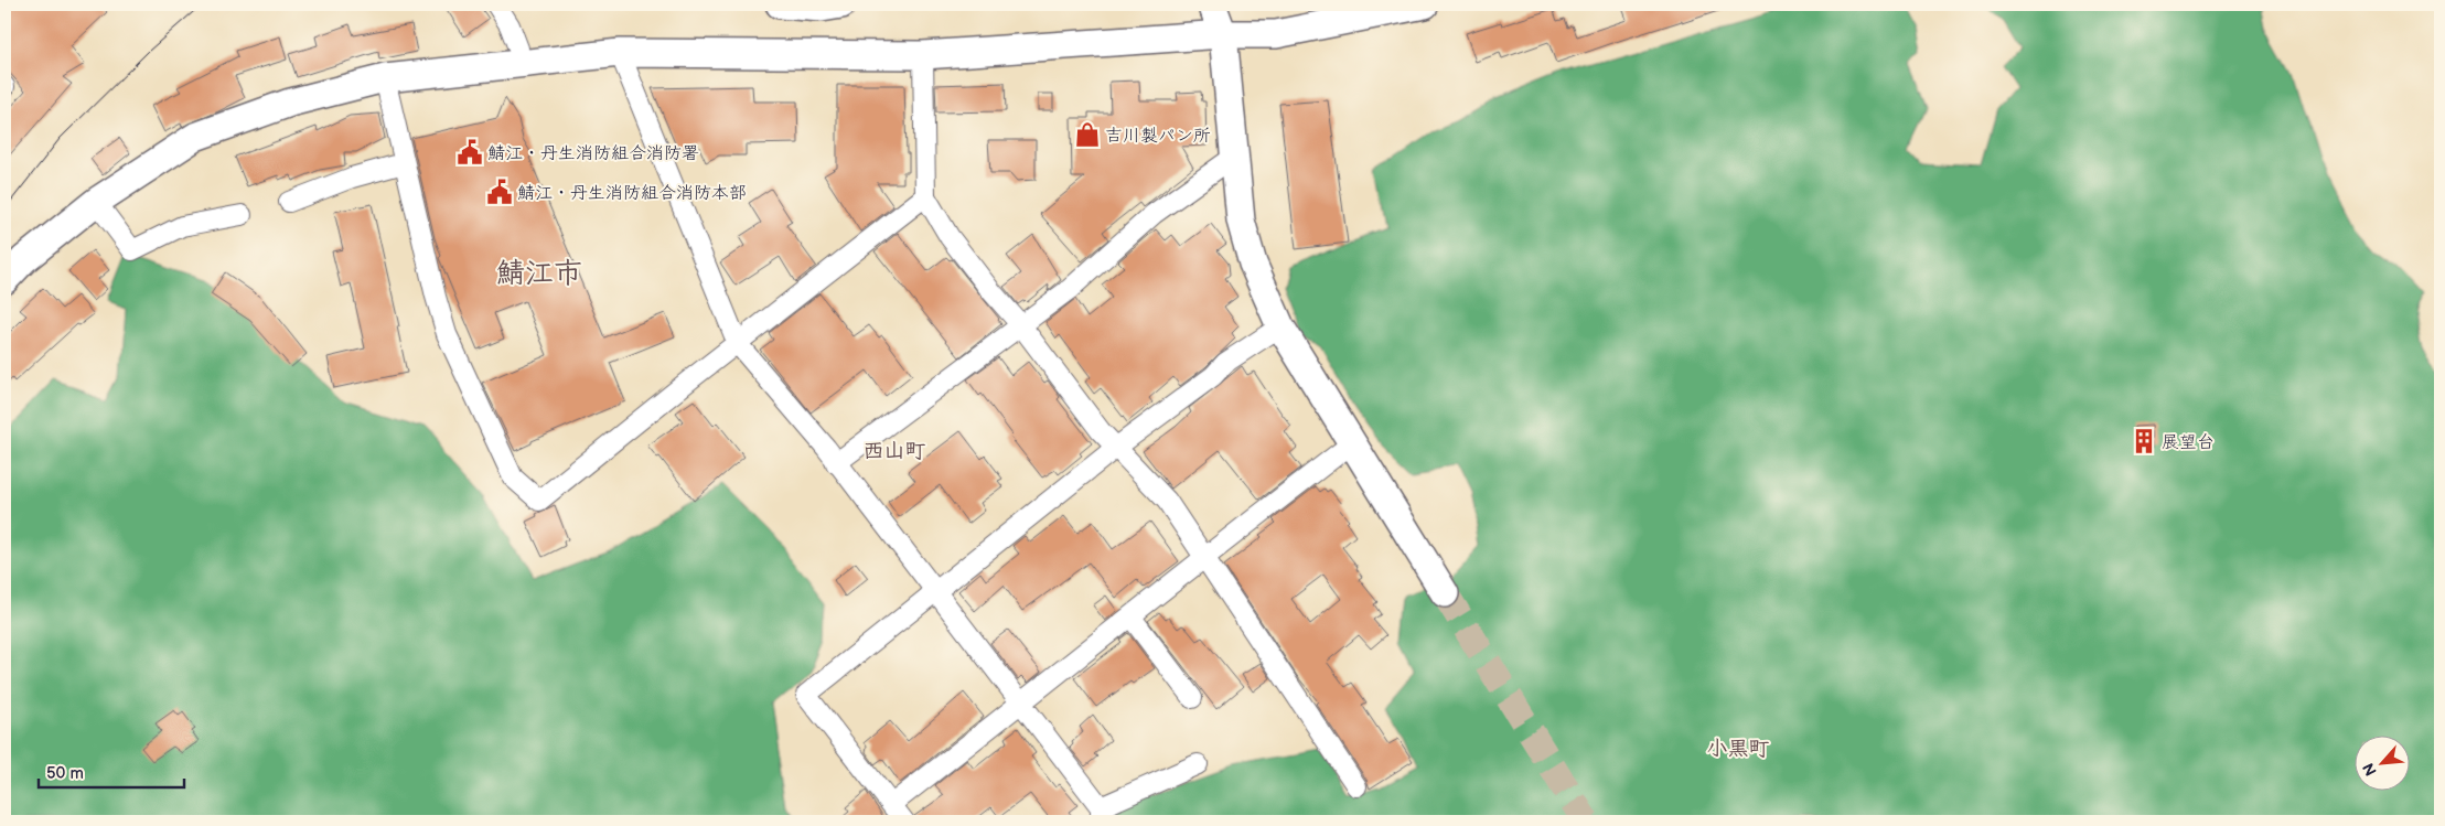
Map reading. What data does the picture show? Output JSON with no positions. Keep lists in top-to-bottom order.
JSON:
{
  "districts": ["鯖江市", "西山町", "小黒町"],
  "places": {
    "shop": ["吉川製パン所"],
    "public building": ["鯖江・丹生消防組合消防署", "鯖江・丹生消防組合消防本部"],
    "building": ["展望台"]
  },
  "scale_bar": "50 m",
  "north": "bottom left"
}
